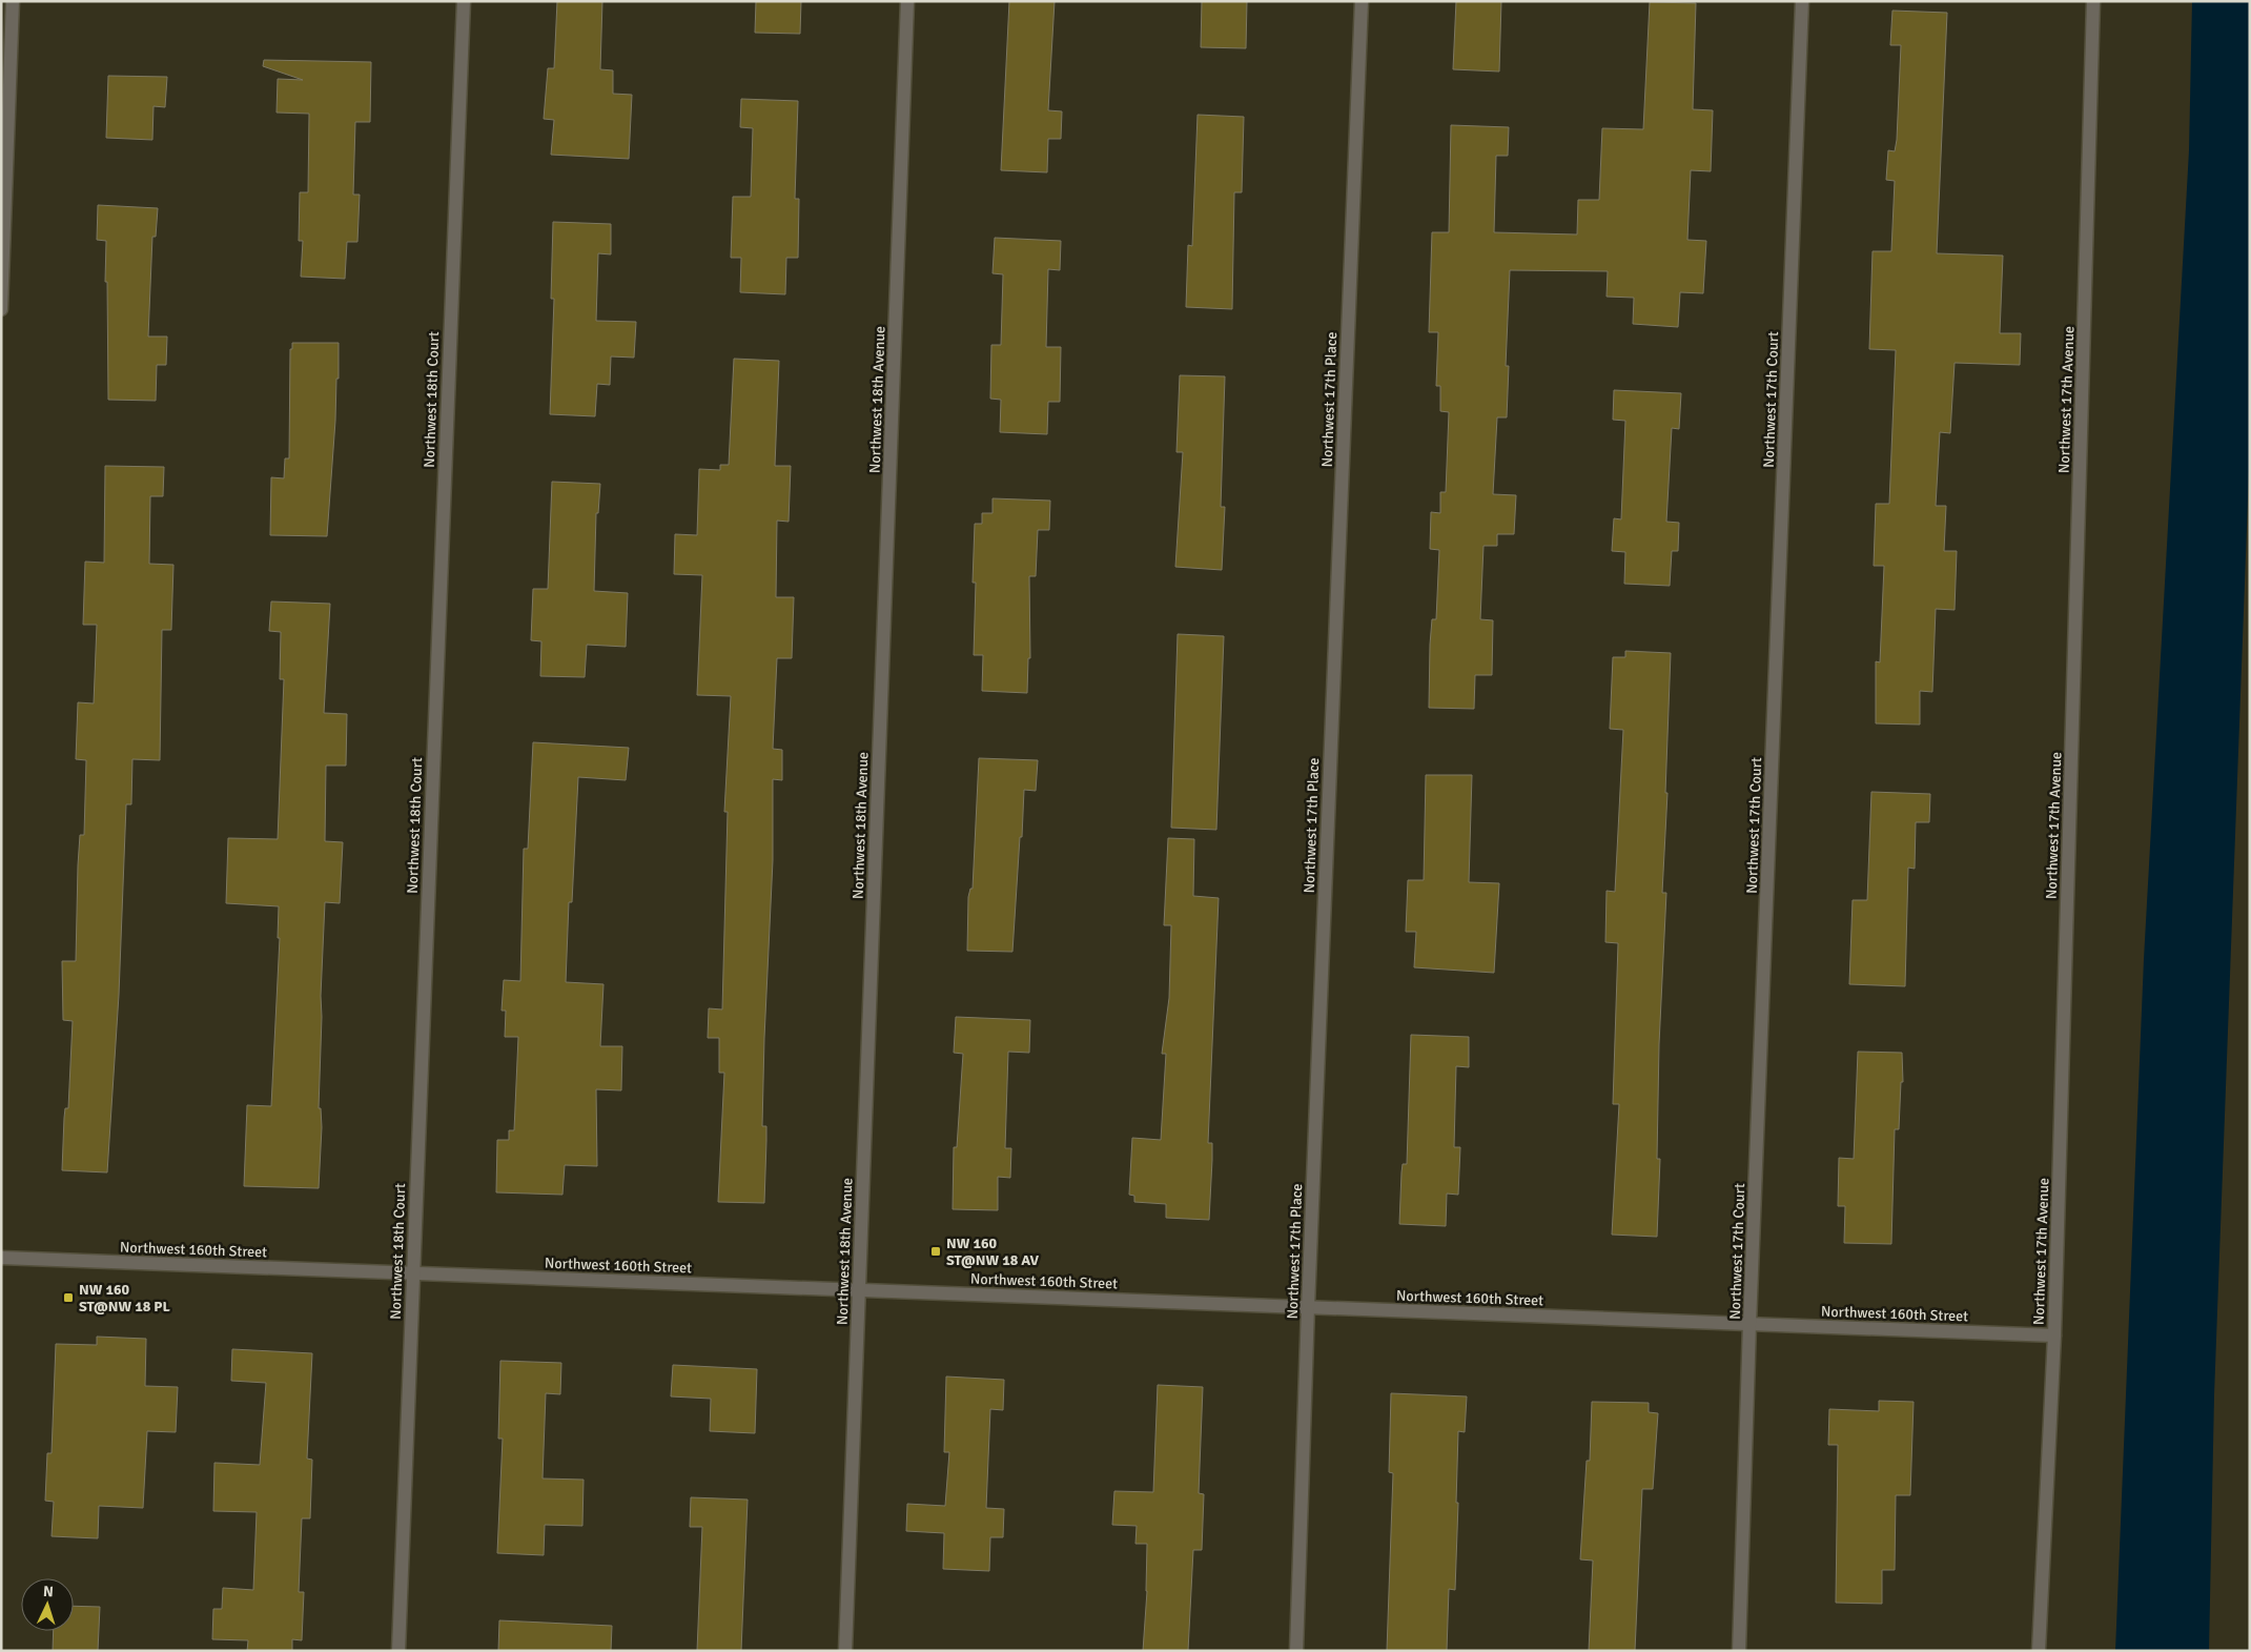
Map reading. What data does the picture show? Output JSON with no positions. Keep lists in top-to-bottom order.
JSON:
{
  "streets": {
    "street": [
      "Northwest 18th Court",
      "Northwest 18th Avenue",
      "Northwest 17th Place",
      "Northwest 17th Court",
      "Northwest 17th Avenue",
      "Northwest 160th Street"
    ]
  },
  "crossings": [
    ["Northwest 18th Court", "Northwest 160th Street"],
    ["Northwest 18th Avenue", "Northwest 160th Street"],
    ["Northwest 17th Place", "Northwest 160th Street"],
    ["Northwest 17th Court", "Northwest 160th Street"],
    ["Northwest 17th Avenue", "Northwest 160th Street"]
  ],
  "places": {
    "transit": ["NW 160 ST@NW 18 AV", "NW 160 ST@NW 18 PL"]
  },
  "north": "top"
}
